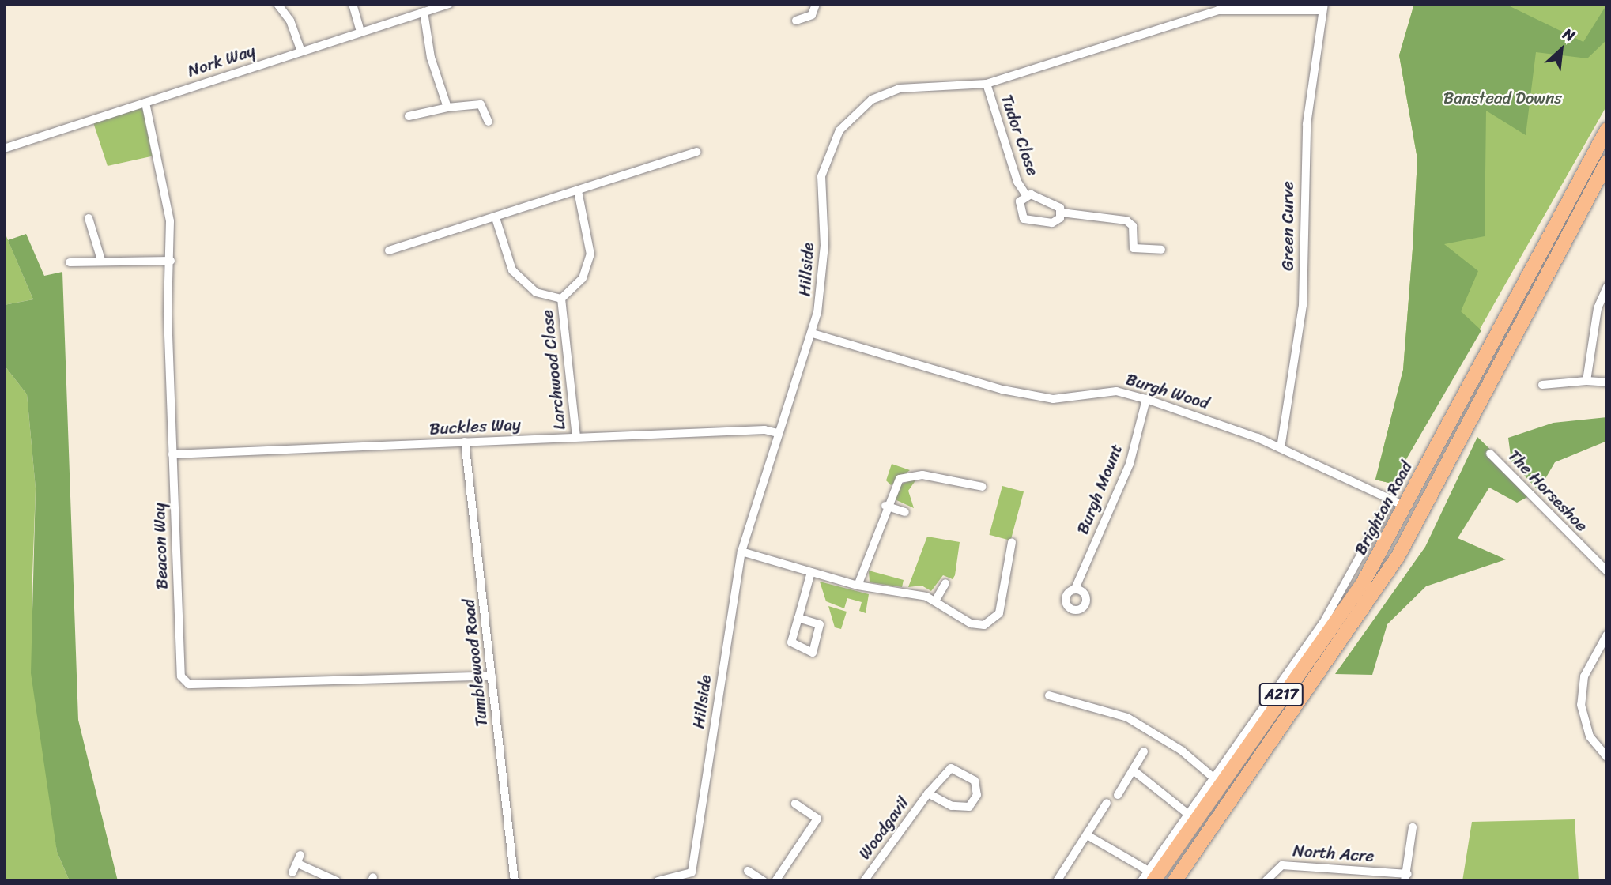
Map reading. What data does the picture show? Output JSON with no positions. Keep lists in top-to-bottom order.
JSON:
{
  "streets": {
    "highway": ["Brighton Road", "A217"],
    "street": [
      "Nork Way",
      "Tudor Close",
      "Green Curve",
      "Hillside",
      "Larchwood Close",
      "Burgh Wood",
      "Buckles Way",
      "Burgh Mount",
      "The Horseshoe",
      "Beacon Way",
      "Tumblewood Road",
      "Woodgavil",
      "North Acre"
    ]
  },
  "crossings": [
    ["Nork Way", "Beacon Way"],
    ["Tudor Close", "Hillside"],
    ["Green Curve", "Hillside"],
    ["Green Curve", "Burgh Wood"],
    ["Hillside", "Burgh Wood"],
    ["Hillside", "Buckles Way"],
    ["Larchwood Close", "Buckles Way"],
    ["Burgh Wood", "Burgh Mount"],
    ["Burgh Wood", "Brighton Road"],
    ["Buckles Way", "Beacon Way"],
    ["Buckles Way", "Tumblewood Road"],
    ["Beacon Way", "Tumblewood Road"]
  ],
  "parks": ["Banstead Downs"],
  "north": "top right"
}
